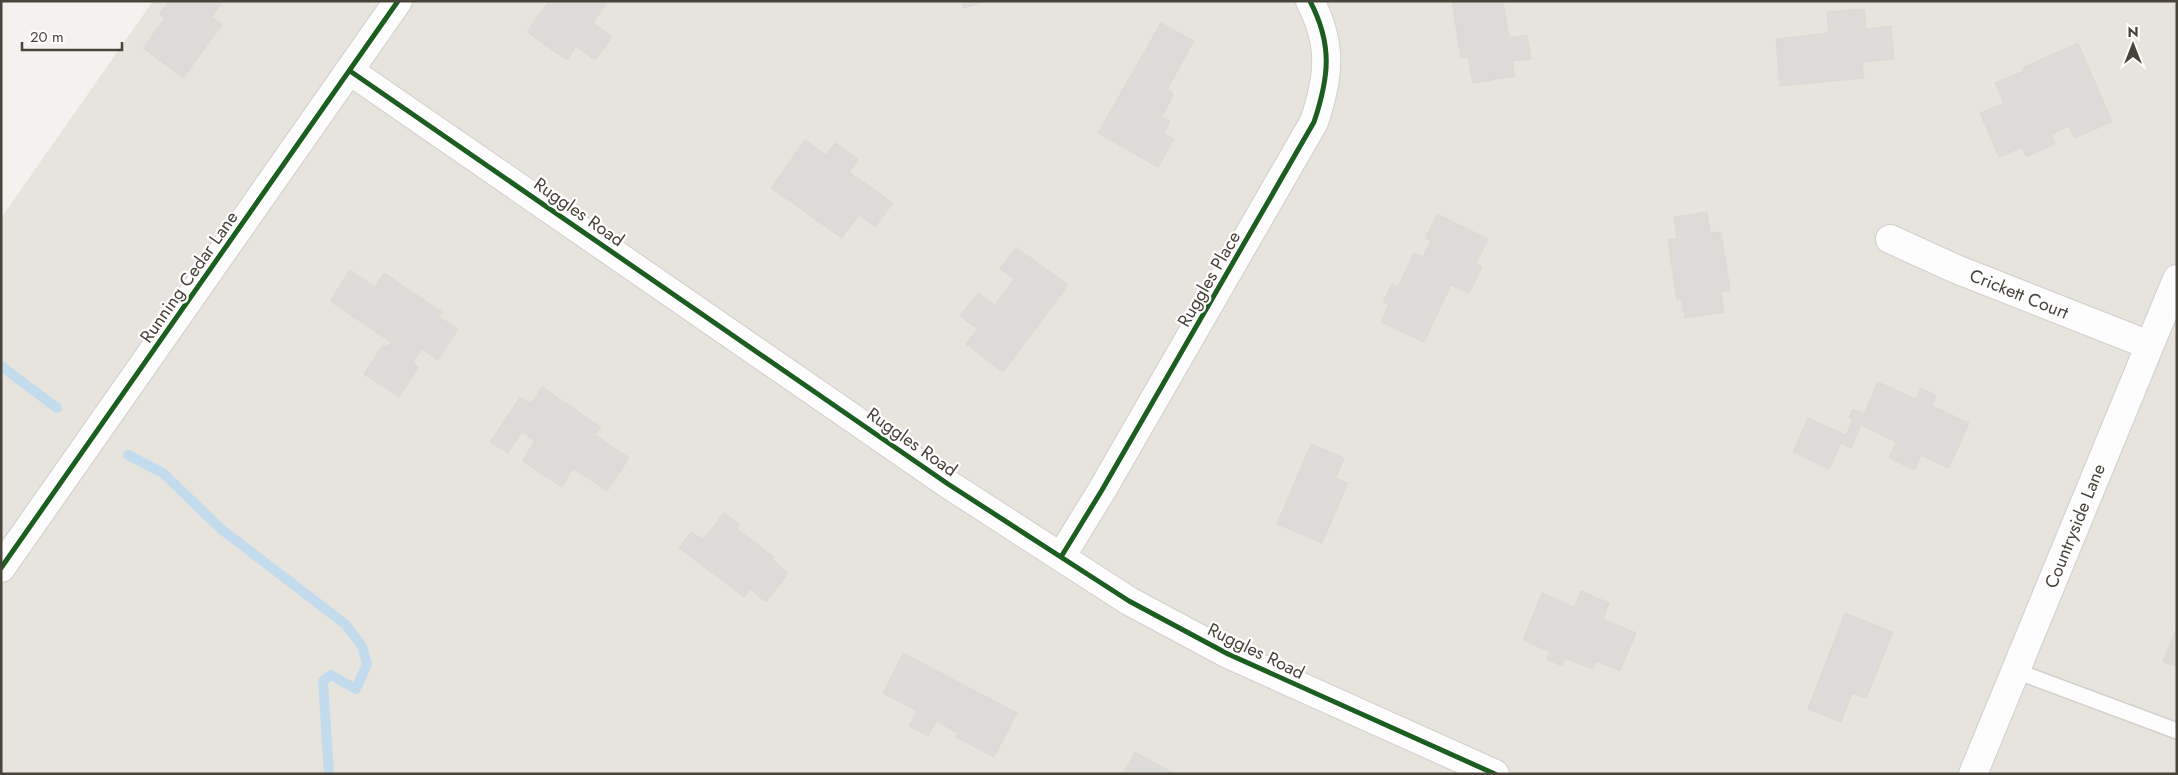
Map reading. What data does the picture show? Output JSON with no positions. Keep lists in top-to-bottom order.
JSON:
{
  "streets": {
    "street": [
      "Ruggles Road",
      "Running Cedar Lane",
      "Ruggles Place",
      "Crickett Court",
      "Countryside Lane"
    ]
  },
  "crossings": [
    ["Ruggles Road", "Running Cedar Lane"],
    ["Ruggles Road", "Ruggles Place"],
    ["Crickett Court", "Countryside Lane"]
  ],
  "scale_bar": "20 m",
  "north": "top"
}
